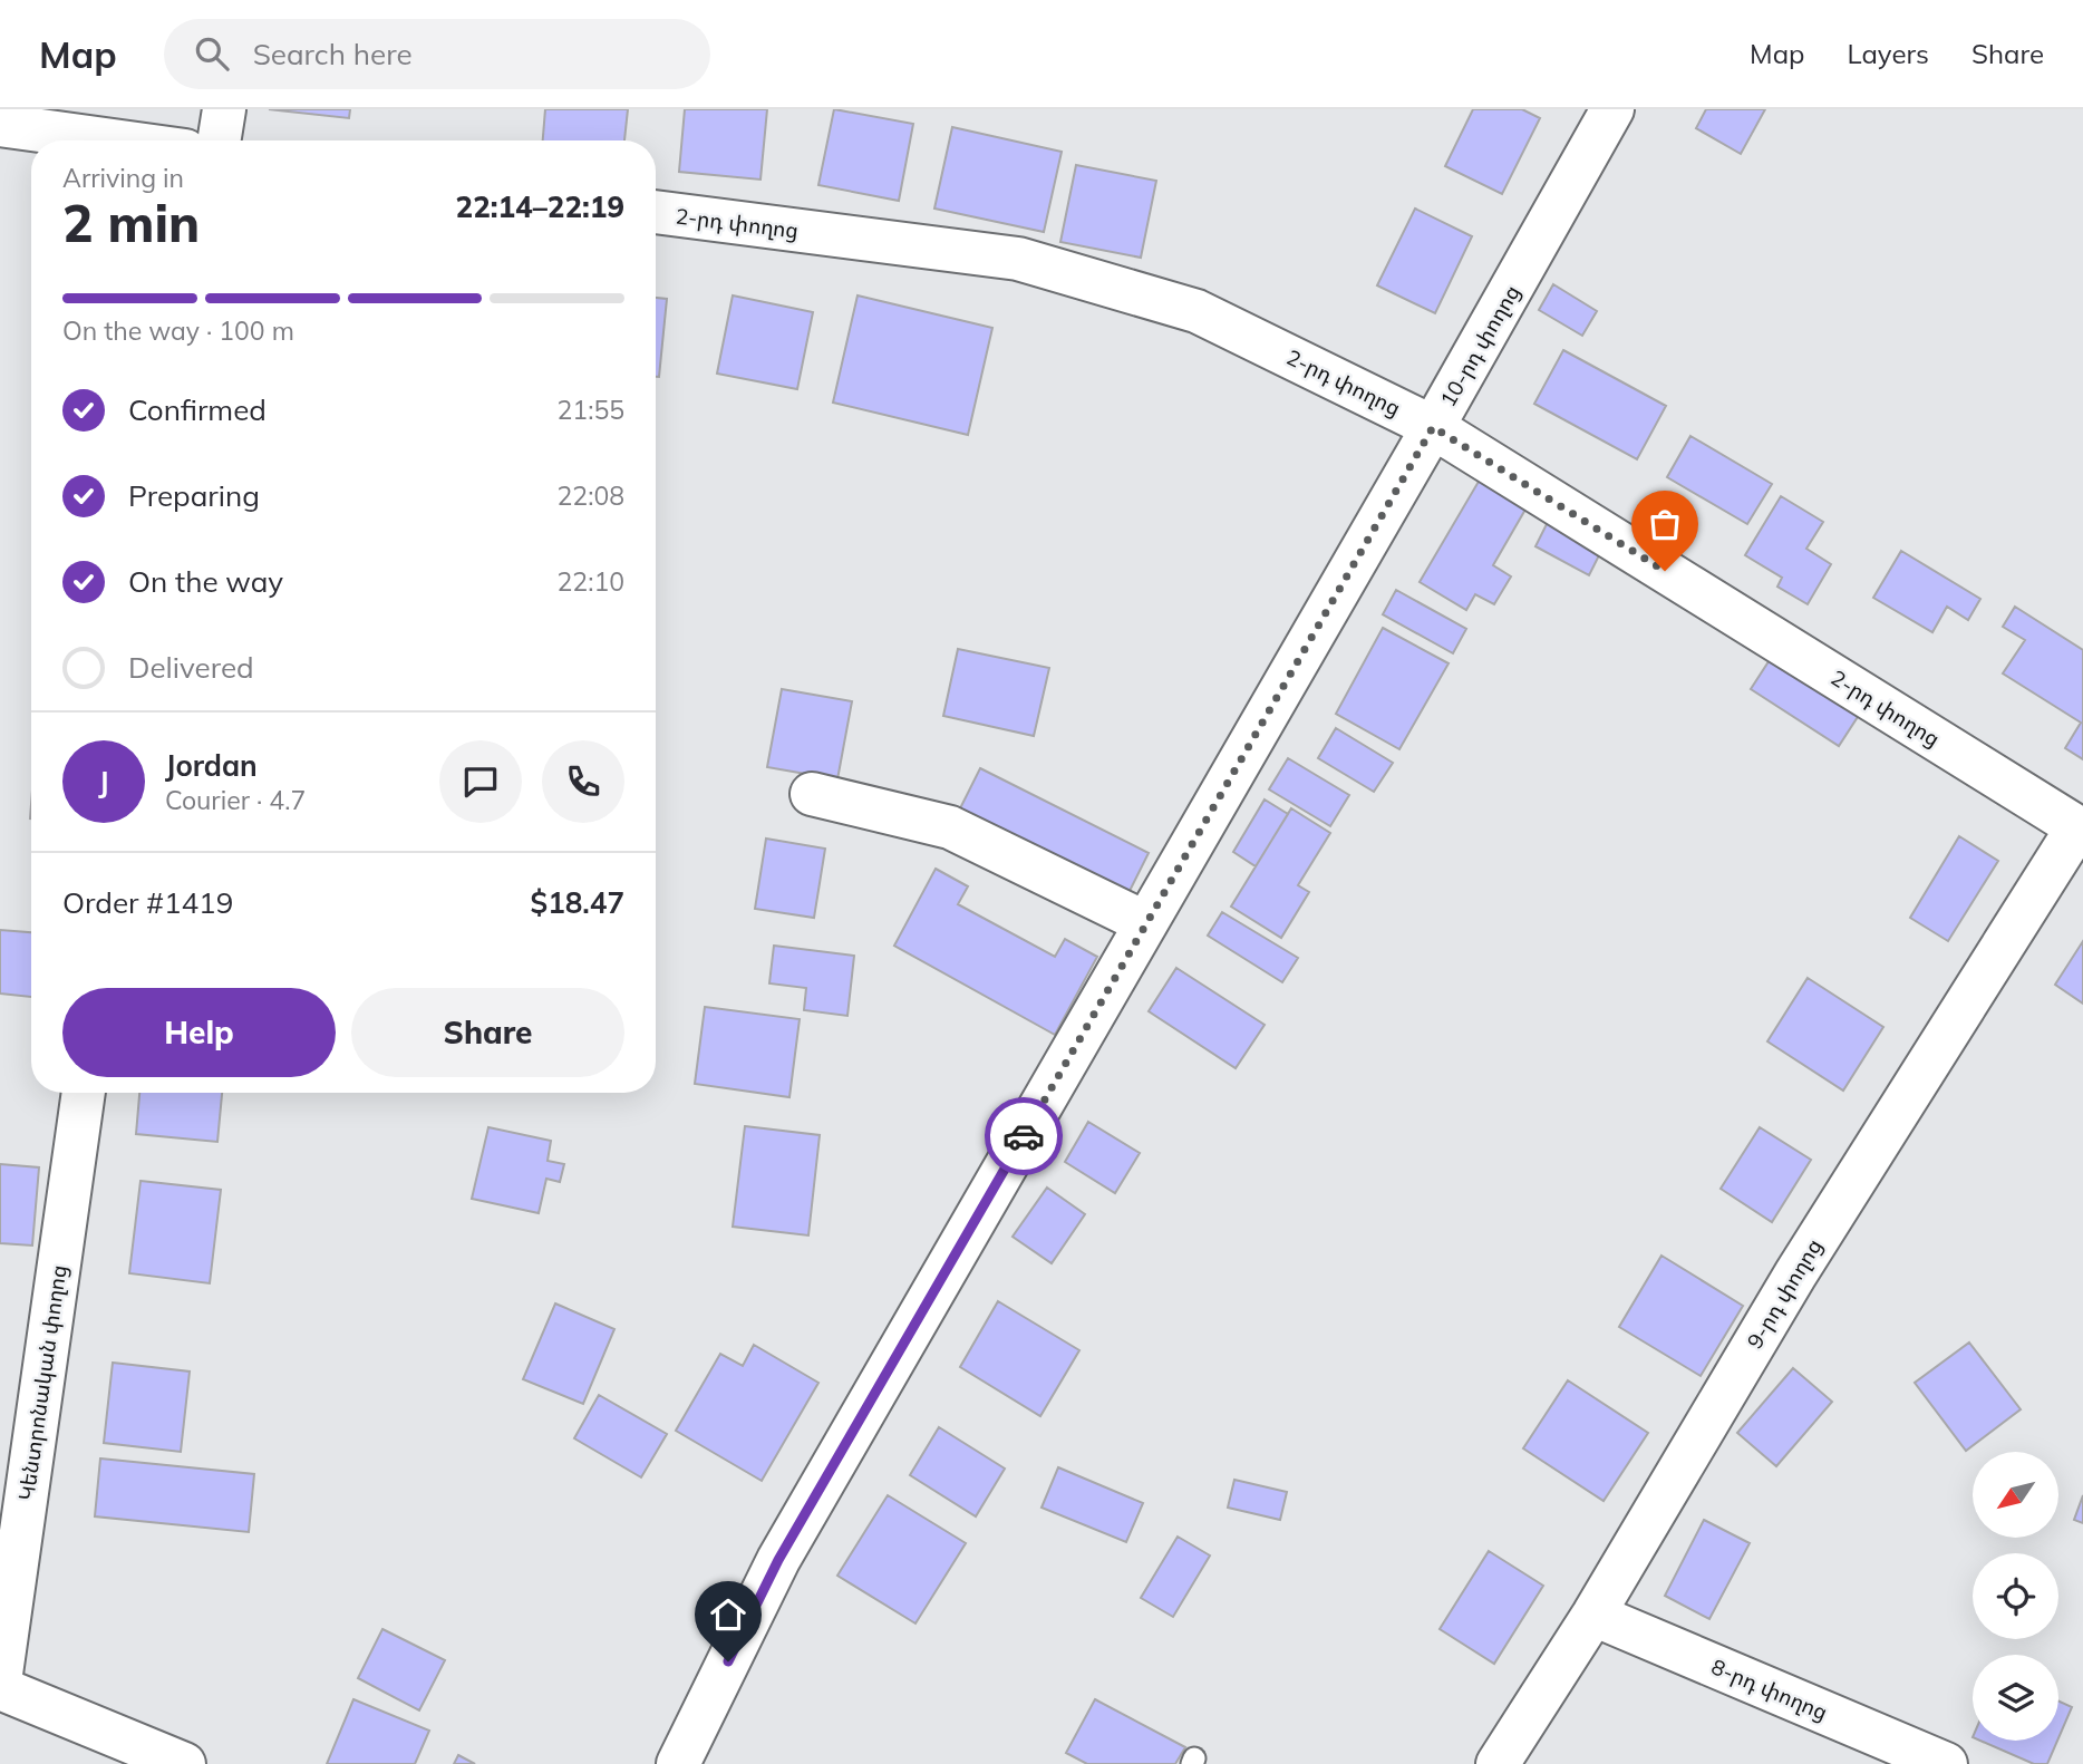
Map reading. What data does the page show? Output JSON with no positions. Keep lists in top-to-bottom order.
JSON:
{
  "streets": {
    "street": [
      "2-րդ փողոց",
      "10-րդ փողոց",
      "9-րդ փողոց",
      "Կենտրոնական փողոց",
      "8-րդ փողոց"
    ]
  },
  "crossings": [
    ["2-րդ փողոց", "10-րդ փողոց"],
    ["2-րդ փողոց", "9-րդ փողոց"],
    ["9-րդ փողոց", "8-րդ փողոց"]
  ],
  "north": "bottom left",
  "page": {
    "header": "Map",
    "search": "Search here",
    "nav": ["Map", "Layers", "Share"],
    "heading": ["2 min", "Arriving in", "22:14–22:19"],
    "panel": [
      "Jordan",
      "Courier · 4.7",
      "Order #1419",
      "$18.47"
    ],
    "bar": "On the way · 100 m",
    "list": [
      ["Confirmed", "21:55"],
      ["Preparing", "22:08"],
      ["On the way", "22:10"],
      "Delivered"
    ],
    "round": "J",
    "buttons": ["Help", "Share"]
  }
}
